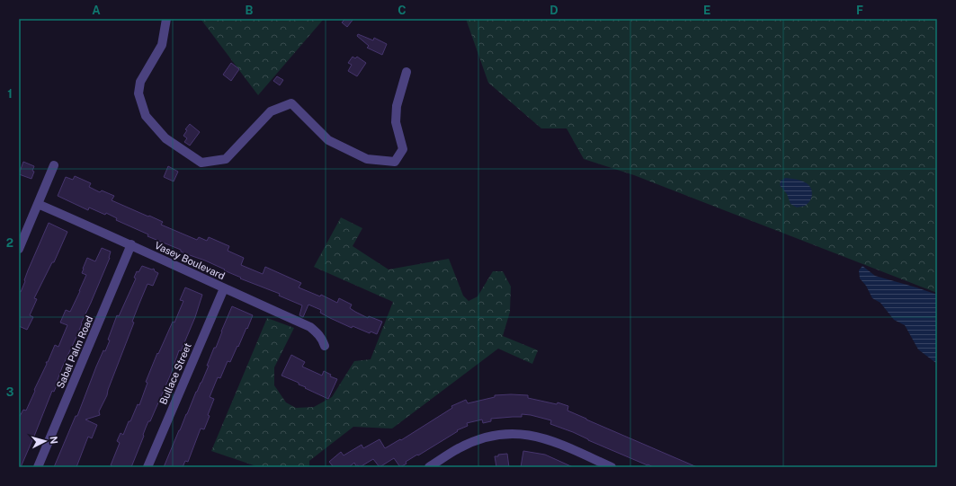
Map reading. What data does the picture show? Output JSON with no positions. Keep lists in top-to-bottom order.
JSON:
{
  "streets": {
    "street": ["Vasey Boulevard", "Sabal Palm Road", "Bullace Street"]
  },
  "crossings": [
    ["Vasey Boulevard", "Sabal Palm Road"],
    ["Vasey Boulevard", "Bullace Street"]
  ],
  "north": "right",
  "grid": {
    "columns": [
      "A",
      "B",
      "C",
      "D",
      "E",
      "F"
    ],
    "rows": ["1", "2", "3"]
  }
}
